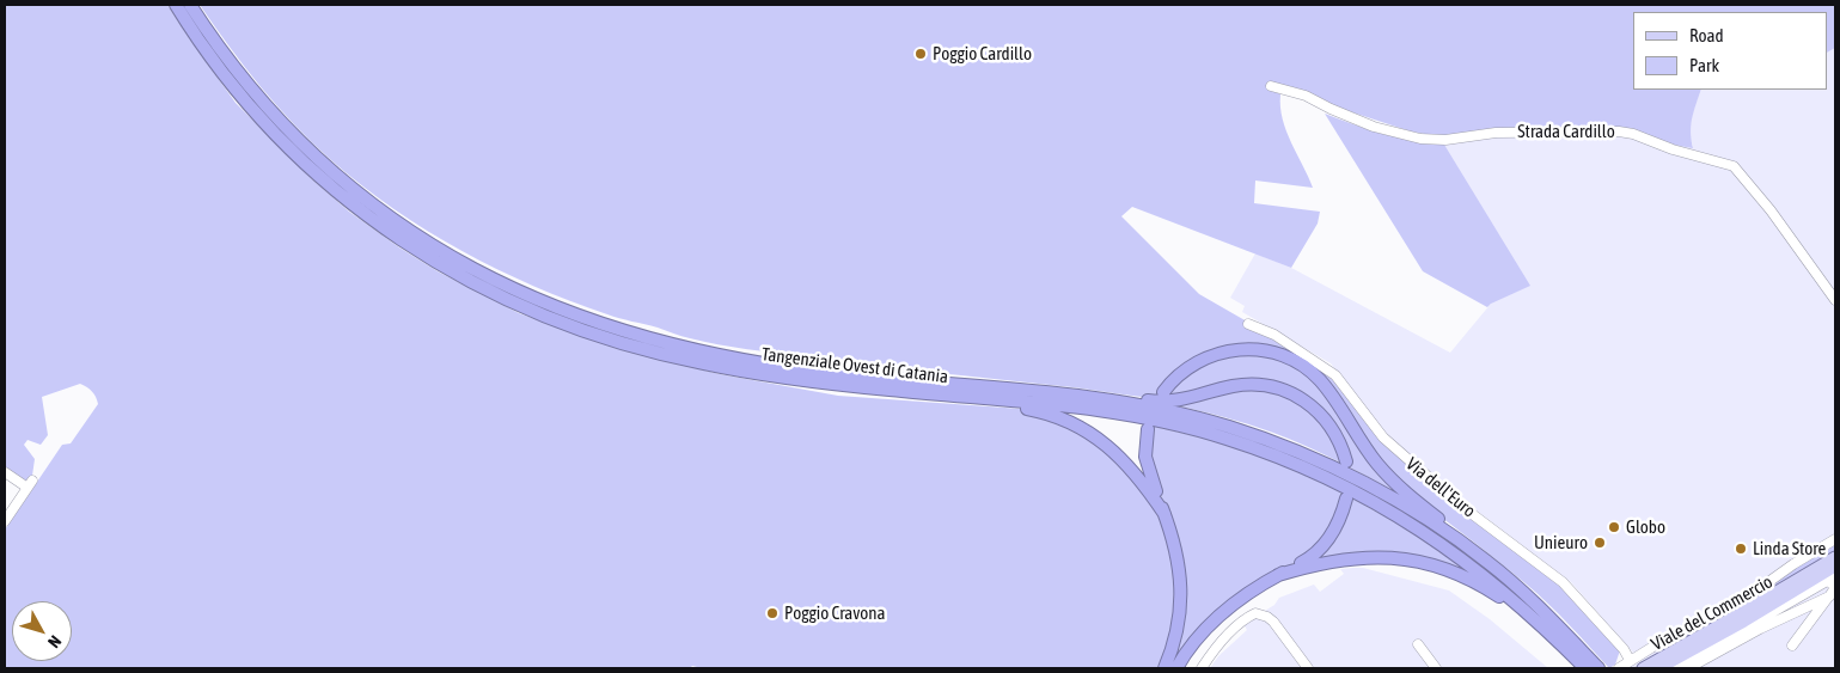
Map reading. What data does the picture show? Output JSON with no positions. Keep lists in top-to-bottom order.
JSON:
{
  "streets": {
    "highway": ["Tangenziale Ovest di Catania"],
    "street": ["Strada Cardillo", "Via dell'Euro", "Viale del Commercio"]
  },
  "crossings": [
    ["Via dell'Euro", "Viale del Commercio"]
  ],
  "places": [
    "Poggio Cardillo",
    "Globo",
    "Unieuro",
    "Linda Store",
    "Poggio Cravona"
  ],
  "legend": ["Road", "Park"],
  "north": "bottom right"
}
